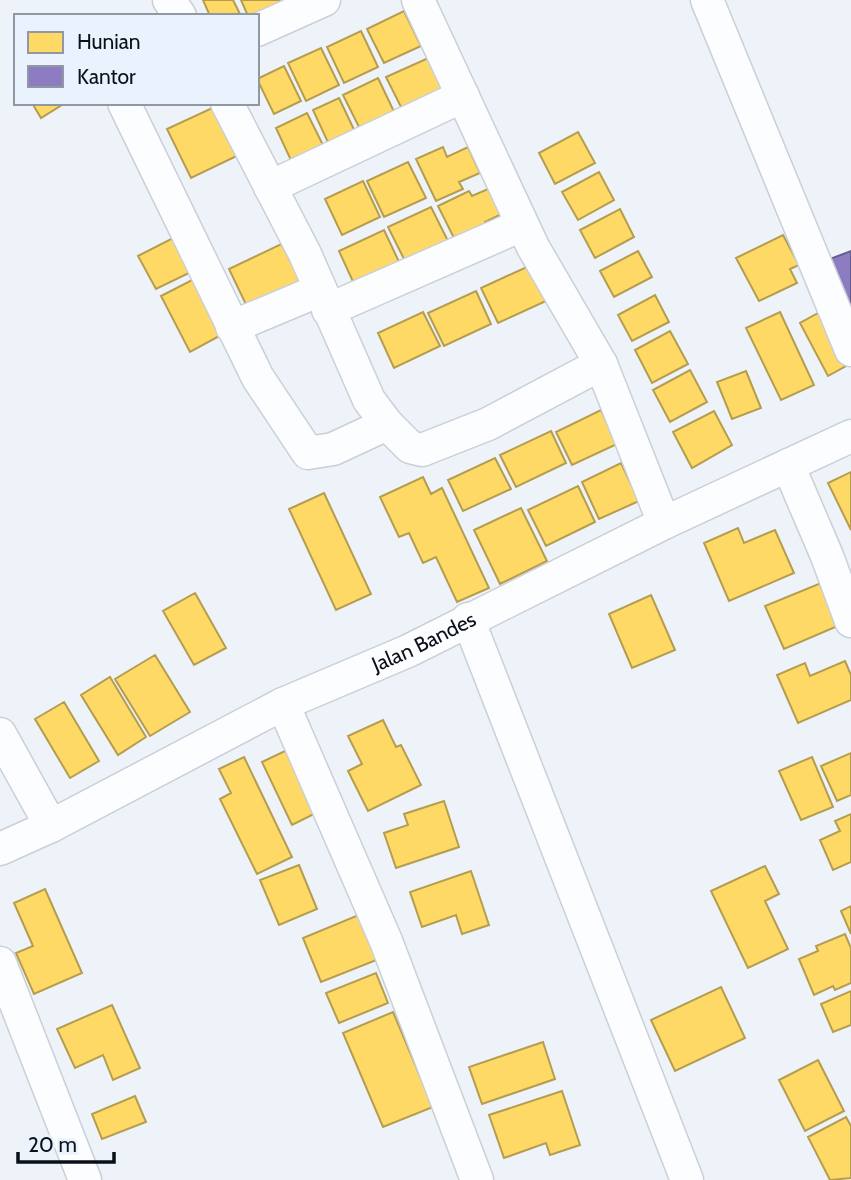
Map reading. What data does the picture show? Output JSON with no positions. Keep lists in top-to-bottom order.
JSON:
{
  "streets": {
    "street": ["Jalan Bandes"]
  },
  "legend": ["Hunian", "Kantor"],
  "scale_bar": "20 m"
}
